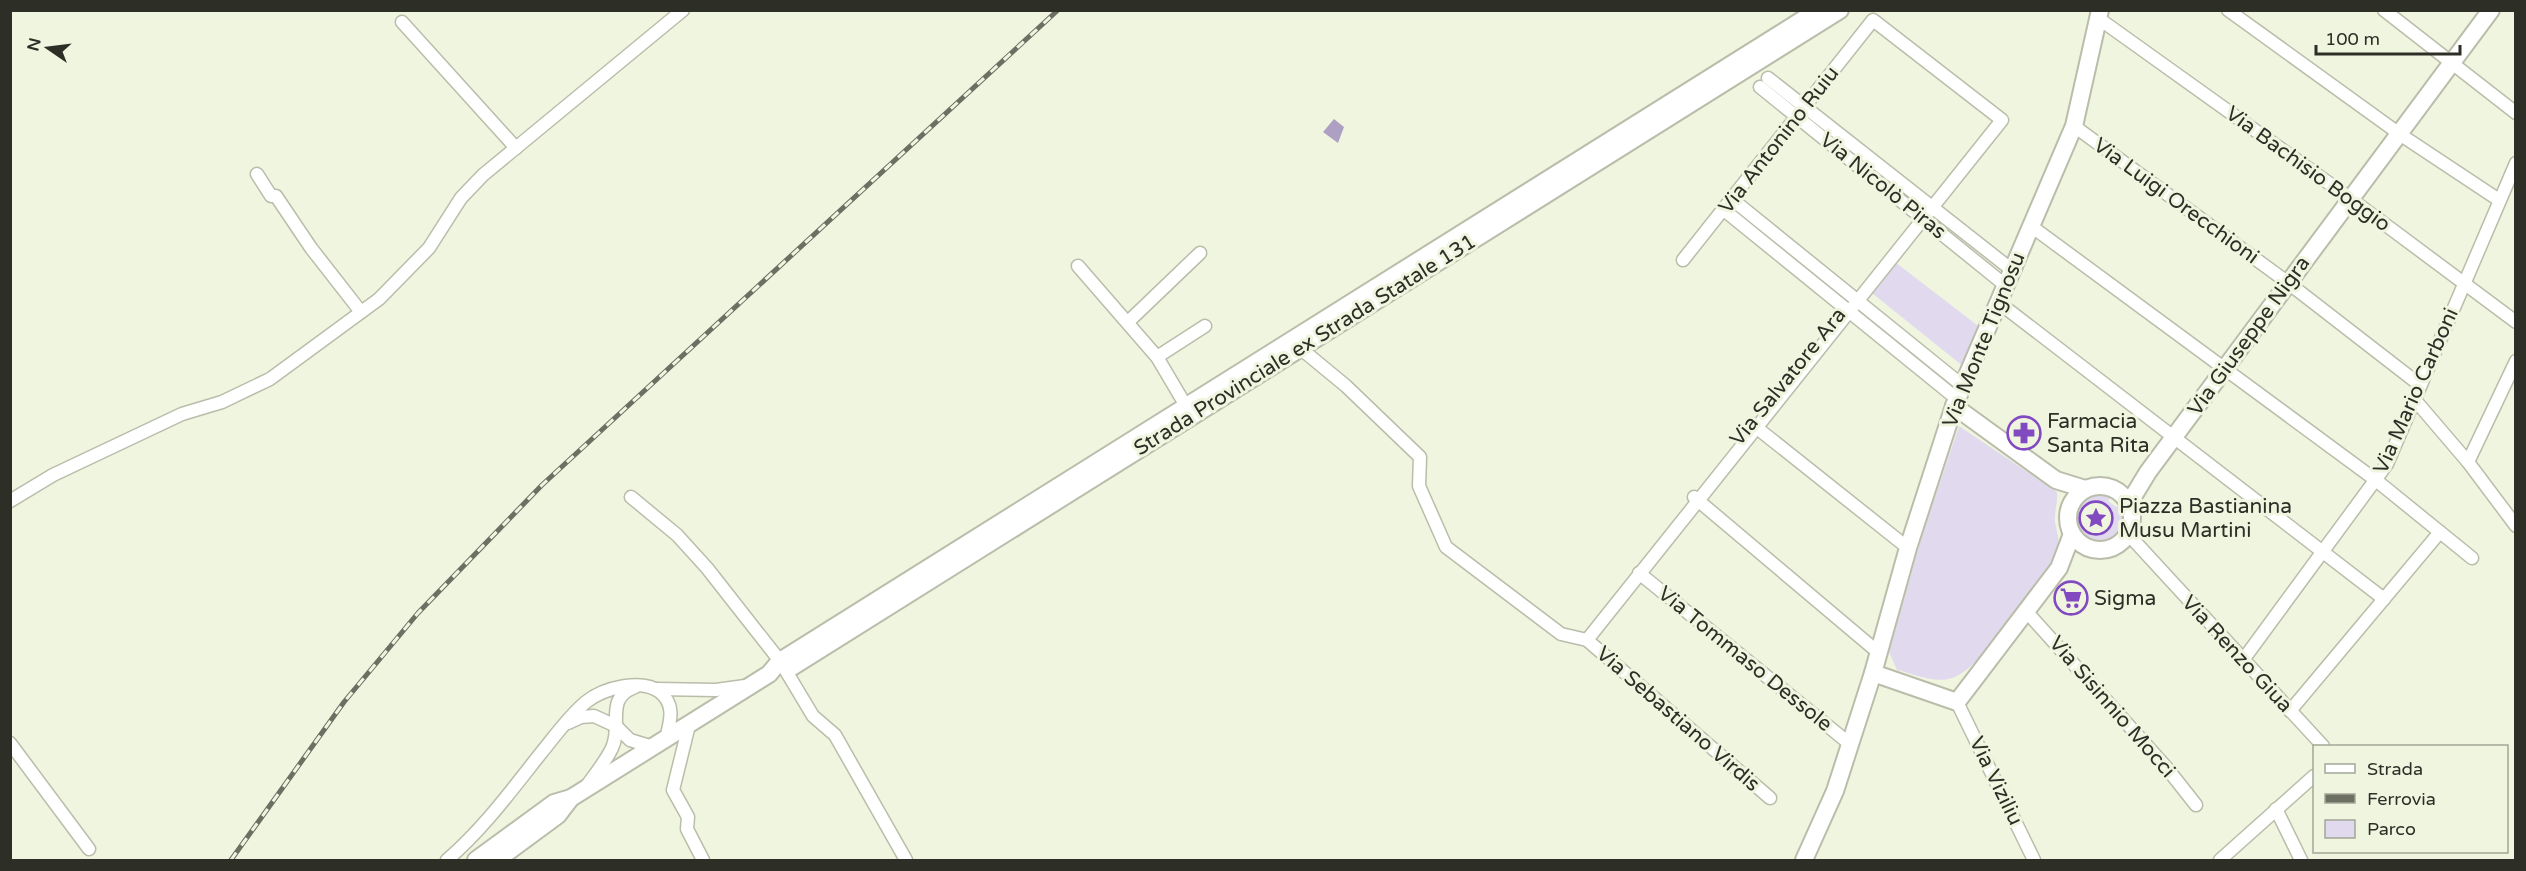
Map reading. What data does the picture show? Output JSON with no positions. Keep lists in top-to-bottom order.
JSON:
{
  "streets": {
    "main road": ["Via Giuseppe Nigra", "Via Monte Tignosu", "Strada Provinciale ex Strada Statale 131"],
    "street": [
      "Via Antonino Ruiu",
      "Via Bachisio Boggio",
      "Via Nicolò Piras",
      "Via Luigi Orecchioni",
      "Via Salvatore Ara",
      "Via Mario Carboni",
      "Via Renzo Giua",
      "Via Tommaso Dessole",
      "Via Sisinnio Mocci",
      "Via Sebastiano Virdis",
      "Via Viziliu"
    ]
  },
  "crossings": [
    ["Via Antonino Ruiu", "Via Nicolò Piras"],
    ["Via Antonino Ruiu", "Via Salvatore Ara"],
    ["Via Bachisio Boggio", "Via Giuseppe Nigra"],
    ["Via Bachisio Boggio", "Via Monte Tignosu"],
    ["Via Bachisio Boggio", "Via Mario Carboni"],
    ["Via Nicolò Piras", "Via Monte Tignosu"],
    ["Via Nicolò Piras", "Via Salvatore Ara"],
    ["Via Luigi Orecchioni", "Via Giuseppe Nigra"],
    ["Via Luigi Orecchioni", "Via Monte Tignosu"],
    ["Via Luigi Orecchioni", "Via Mario Carboni"],
    ["Via Giuseppe Nigra", "Via Renzo Giua"],
    ["Via Monte Tignosu", "Via Tommaso Dessole"],
    ["Strada Provinciale ex Strada Statale 131", "Via Sebastiano Virdis"],
    ["Via Salvatore Ara", "Via Tommaso Dessole"],
    ["Via Salvatore Ara", "Via Sebastiano Virdis"],
    ["Via Mario Carboni", "Via Renzo Giua"]
  ],
  "places": {
    "pharmacy": ["Farmacia Santa Rita"],
    "place": ["Piazza Bastianina Musu Martini"],
    "supermarket": ["Sigma"]
  },
  "legend": ["Strada", "Ferrovia", "Parco"],
  "scale_bar": "100 m",
  "north": "left"
}
